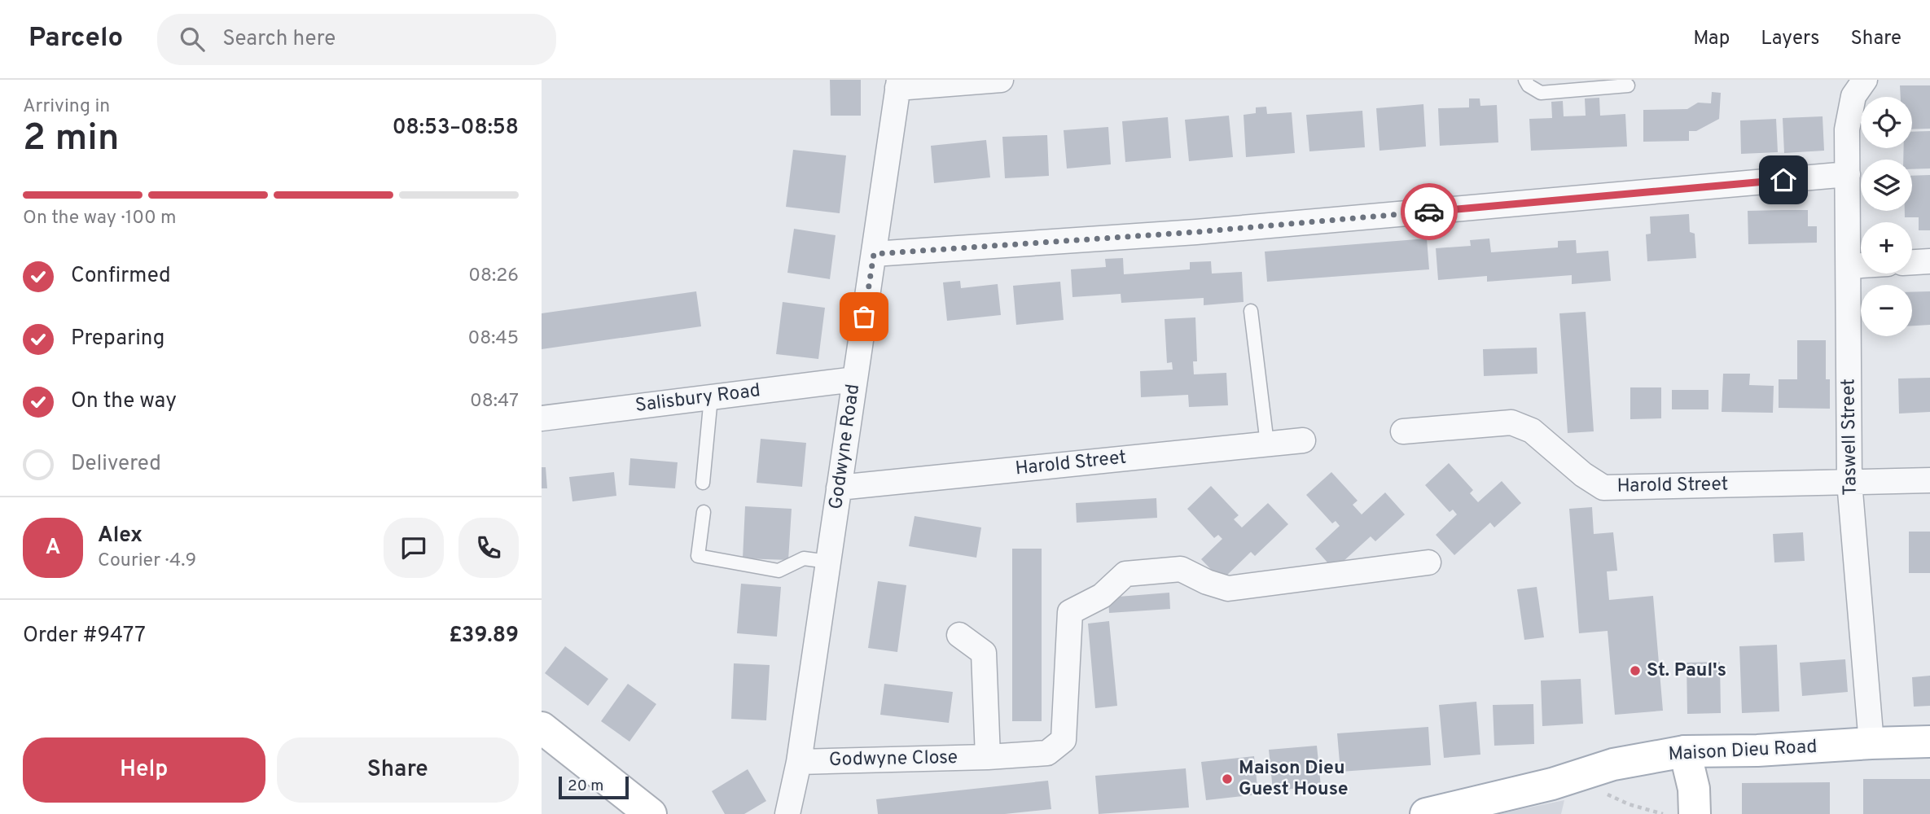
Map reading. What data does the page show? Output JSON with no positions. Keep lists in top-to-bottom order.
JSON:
{
  "streets": {
    "main road": ["Maison Dieu Road"],
    "street": [
      "Salisbury Road",
      "Taswell Street",
      "Godwyne Road",
      "Harold Street",
      "Godwyne Close"
    ]
  },
  "crossings": [
    ["Salisbury Road", "Godwyne Road"],
    ["Taswell Street", "Harold Street"],
    ["Taswell Street", "Maison Dieu Road"],
    ["Godwyne Road", "Harold Street"],
    ["Godwyne Road", "Godwyne Close"]
  ],
  "places": ["St. Paul's", "Maison Dieu Guest House"],
  "scale_bar": "20 m",
  "page": {
    "header": "Parcelo",
    "search": "Search here",
    "nav": ["Map", "Layers", "Share"],
    "heading": ["2 min", "Arriving in", "08:53–08:58"],
    "panel": [
      "Alex",
      "Courier · 4.9",
      "Order #9477",
      "£39.89"
    ],
    "map_buttons": ["+", "−"],
    "bar": "On the way · 100 m",
    "list": [
      ["Confirmed", "08:26"],
      ["Preparing", "08:45"],
      ["On the way", "08:47"],
      "Delivered"
    ],
    "round": "A",
    "buttons": ["Help", "Share"],
    "scale": "20 m"
  }
}
